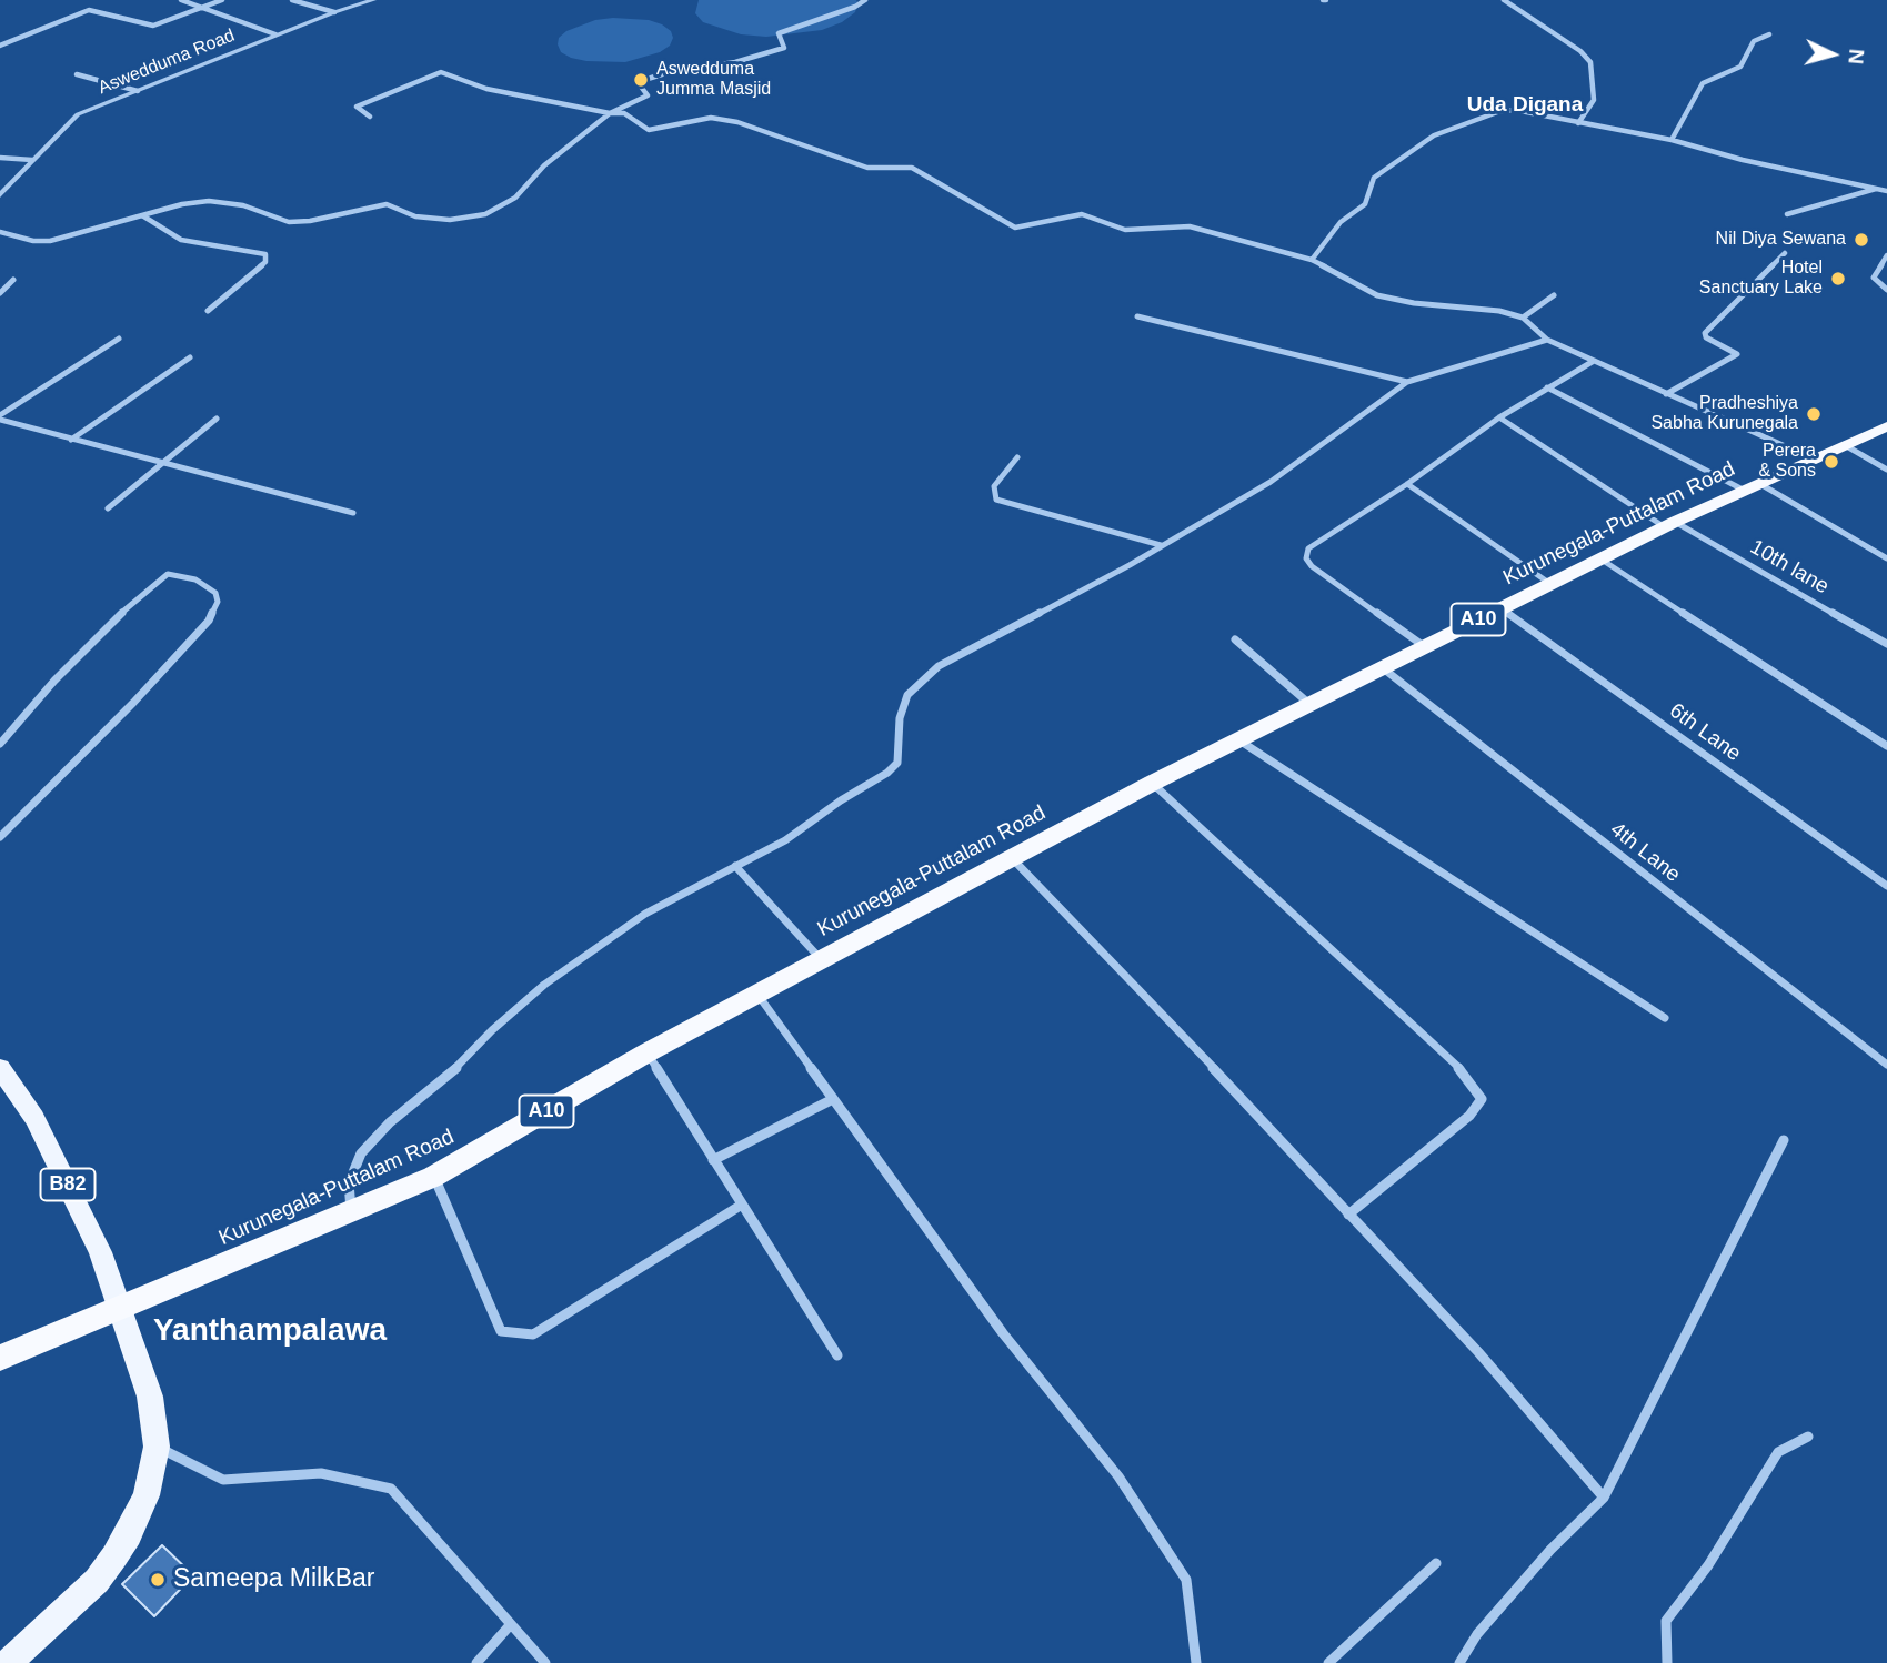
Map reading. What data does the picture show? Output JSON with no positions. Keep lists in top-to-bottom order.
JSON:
{
  "streets": {
    "highway": ["Kurunegala-Puttalam Road", "A10"],
    "main road": ["B82"],
    "street": [
      "Aswedduma Road",
      "10th lane",
      "6th Lane",
      "4th Lane"
    ]
  },
  "crossings": [
    ["Kurunegala-Puttalam Road", "10th lane"],
    ["Kurunegala-Puttalam Road", "6th Lane"],
    ["Kurunegala-Puttalam Road", "4th Lane"],
    ["Kurunegala-Puttalam Road", "B82"]
  ],
  "districts": ["Uda Digana", "Yanthampalawa"],
  "places": [
    "Aswedduma Jumma Masjid",
    "Nil Diya Sewana",
    "Hotel Sanctuary Lake",
    "Pradheshiya Sabha Kurunegala",
    "Perera & Sons",
    "Sameepa MilkBar"
  ],
  "north": "right"
}
